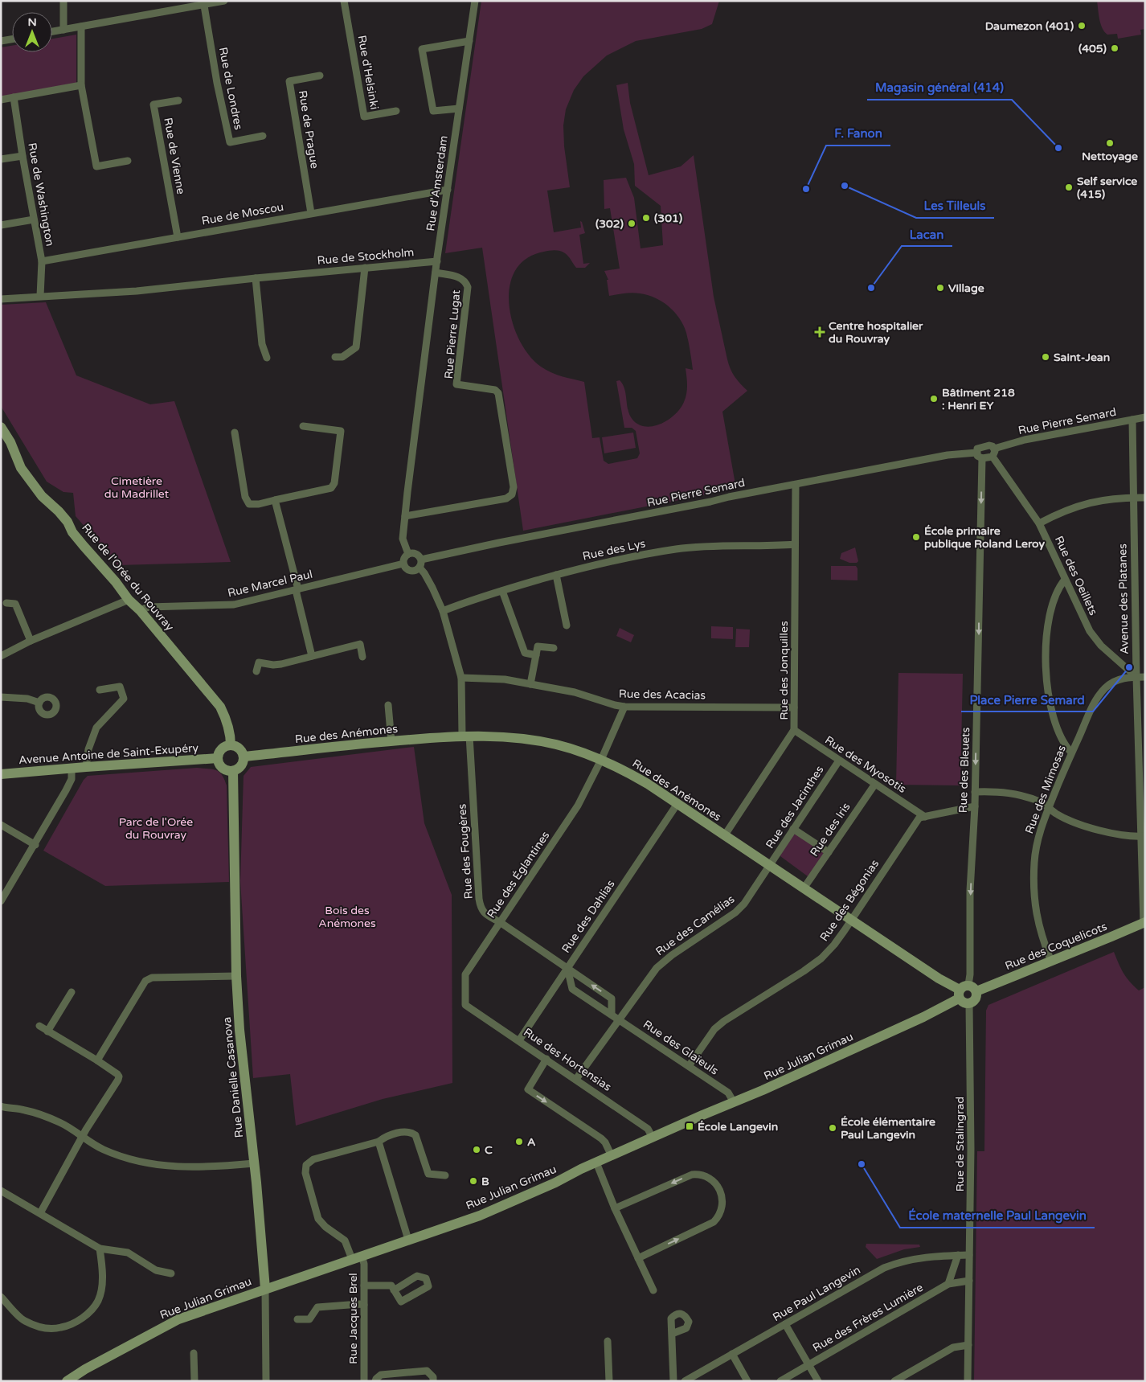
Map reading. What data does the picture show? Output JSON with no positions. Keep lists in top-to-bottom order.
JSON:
{
  "streets": {
    "street": [
      "Rue d'Helsinki",
      "Rue de Londres",
      "Rue de Prague",
      "Rue de Vienne",
      "Rue d'Amsterdam",
      "Rue de Washington",
      "Rue de Moscou",
      "Rue de Stockholm",
      "Rue Pierre Lugat",
      "Rue Pierre Semard",
      "Rue des Lys",
      "Rue des Oeillets",
      "Rue de l'Orée du Rouvray",
      "Rue Marcel Paul",
      "Avenue des Platanes",
      "Rue des Jonquilles",
      "Rue des Acacias",
      "Rue des Anémones",
      "Avenue Antoine de Saint-Exupéry",
      "Rue des Myosotis",
      "Rue des Bleuets",
      "Rue des Mimosas",
      "Rue des Jacinthes",
      "Rue des Iris",
      "Rue des Fougères",
      "Rue des Églantines",
      "Rue des Bégonias",
      "Rue des Dahlias",
      "Rue des Camélias",
      "Rue des Coquelicots",
      "Rue des Glaïeuls",
      "Rue Julian Grimau",
      "Rue des Hortensias",
      "Rue Danielle Casanova",
      "Rue de Stalingrad",
      "Rue Paul Langevin",
      "Rue des Frères Lumière",
      "Rue Jacques Brel"
    ]
  },
  "crossings": [
    ["Rue de Prague", "Rue de Moscou"],
    ["Rue de Vienne", "Rue de Moscou"],
    ["Rue d'Amsterdam", "Rue de Moscou"],
    ["Rue d'Amsterdam", "Rue de Stockholm"],
    ["Rue de Washington", "Rue de Moscou"],
    ["Rue de Washington", "Rue de Stockholm"],
    ["Rue Pierre Semard", "Rue des Oeillets"],
    ["Rue Pierre Semard", "Rue Marcel Paul"],
    ["Rue Pierre Semard", "Avenue des Platanes"],
    ["Rue Pierre Semard", "Rue des Jonquilles"],
    ["Rue Pierre Semard", "Rue des Bleuets"],
    ["Rue des Lys", "Rue des Jonquilles"],
    ["Rue des Oeillets", "Avenue des Platanes"],
    ["Rue des Oeillets", "Rue des Bleuets"],
    ["Rue des Oeillets", "Rue des Mimosas"],
    ["Rue de l'Orée du Rouvray", "Rue Marcel Paul"],
    ["Rue de l'Orée du Rouvray", "Rue des Anémones"],
    ["Rue de l'Orée du Rouvray", "Avenue Antoine de Saint-Exupéry"],
    ["Rue de l'Orée du Rouvray", "Rue Danielle Casanova"],
    ["Avenue des Platanes", "Rue des Mimosas"],
    ["Avenue des Platanes", "Rue des Coquelicots"],
    ["Rue des Jonquilles", "Rue des Acacias"],
    ["Rue des Jonquilles", "Rue des Anémones"],
    ["Rue des Jonquilles", "Rue des Myosotis"],
    ["Rue des Acacias", "Rue des Églantines"],
    ["Rue des Anémones", "Avenue Antoine de Saint-Exupéry"],
    ["Rue des Anémones", "Rue des Bleuets"],
    ["Rue des Anémones", "Rue des Jacinthes"],
    ["Rue des Anémones", "Rue des Iris"],
    ["Rue des Anémones", "Rue des Fougères"],
    ["Rue des Anémones", "Rue des Églantines"],
    ["Rue des Anémones", "Rue des Bégonias"],
    ["Rue des Anémones", "Rue des Dahlias"],
    ["Rue des Anémones", "Rue des Camélias"],
    ["Rue des Anémones", "Rue des Coquelicots"],
    ["Rue des Anémones", "Rue Julian Grimau"],
    ["Rue des Anémones", "Rue Danielle Casanova"],
    ["Avenue Antoine de Saint-Exupéry", "Rue Danielle Casanova"],
    ["Rue des Myosotis", "Rue des Jacinthes"],
    ["Rue des Myosotis", "Rue des Iris"],
    ["Rue des Myosotis", "Rue des Bégonias"],
    ["Rue des Bleuets", "Rue des Coquelicots"],
    ["Rue des Bleuets", "Rue Julian Grimau"],
    ["Rue des Mimosas", "Rue des Coquelicots"],
    ["Rue des Jacinthes", "Rue des Camélias"],
    ["Rue des Fougères", "Rue des Églantines"],
    ["Rue des Fougères", "Rue des Dahlias"],
    ["Rue des Fougères", "Rue des Glaïeuls"],
    ["Rue des Églantines", "Rue des Hortensias"],
    ["Rue des Bégonias", "Rue des Glaïeuls"],
    ["Rue des Dahlias", "Rue des Glaïeuls"],
    ["Rue des Dahlias", "Rue des Hortensias"],
    ["Rue des Camélias", "Rue des Glaïeuls"],
    ["Rue des Camélias", "Rue des Hortensias"],
    ["Rue des Coquelicots", "Rue Julian Grimau"],
    ["Rue des Glaïeuls", "Rue Julian Grimau"],
    ["Rue Julian Grimau", "Rue des Hortensias"],
    ["Rue Julian Grimau", "Rue Danielle Casanova"],
    ["Rue Julian Grimau", "Rue Jacques Brel"],
    ["Rue de Stalingrad", "Rue Paul Langevin"],
    ["Rue de Stalingrad", "Rue des Frères Lumière"]
  ],
  "one_way": ["Rue des Bleuets"],
  "parks": ["Cimetière du Madrillet", "Parc de l'Orée du Rouvray", "Bois des Anémones"],
  "places": {
    "other": [
      "Daumezon (401)",
      "(405)",
      "Nettoyage",
      "Magasin général (414)",
      "Les Tilleuls",
      "Self service (415)",
      "F. Fanon",
      "(301)",
      "(302)",
      "Lacan",
      "Village",
      "Saint-Jean",
      "Bâtiment 218 : Henri EY",
      "École primaire publique Roland Leroy",
      "Place Pierre Semard",
      "École élémentaire Paul Langevin",
      "A",
      "C",
      "École maternelle Paul Langevin",
      "B"
    ],
    "health": ["Centre hospitalier du Rouvray"],
    "transit": ["École Langevin"]
  },
  "north": "top"
}
